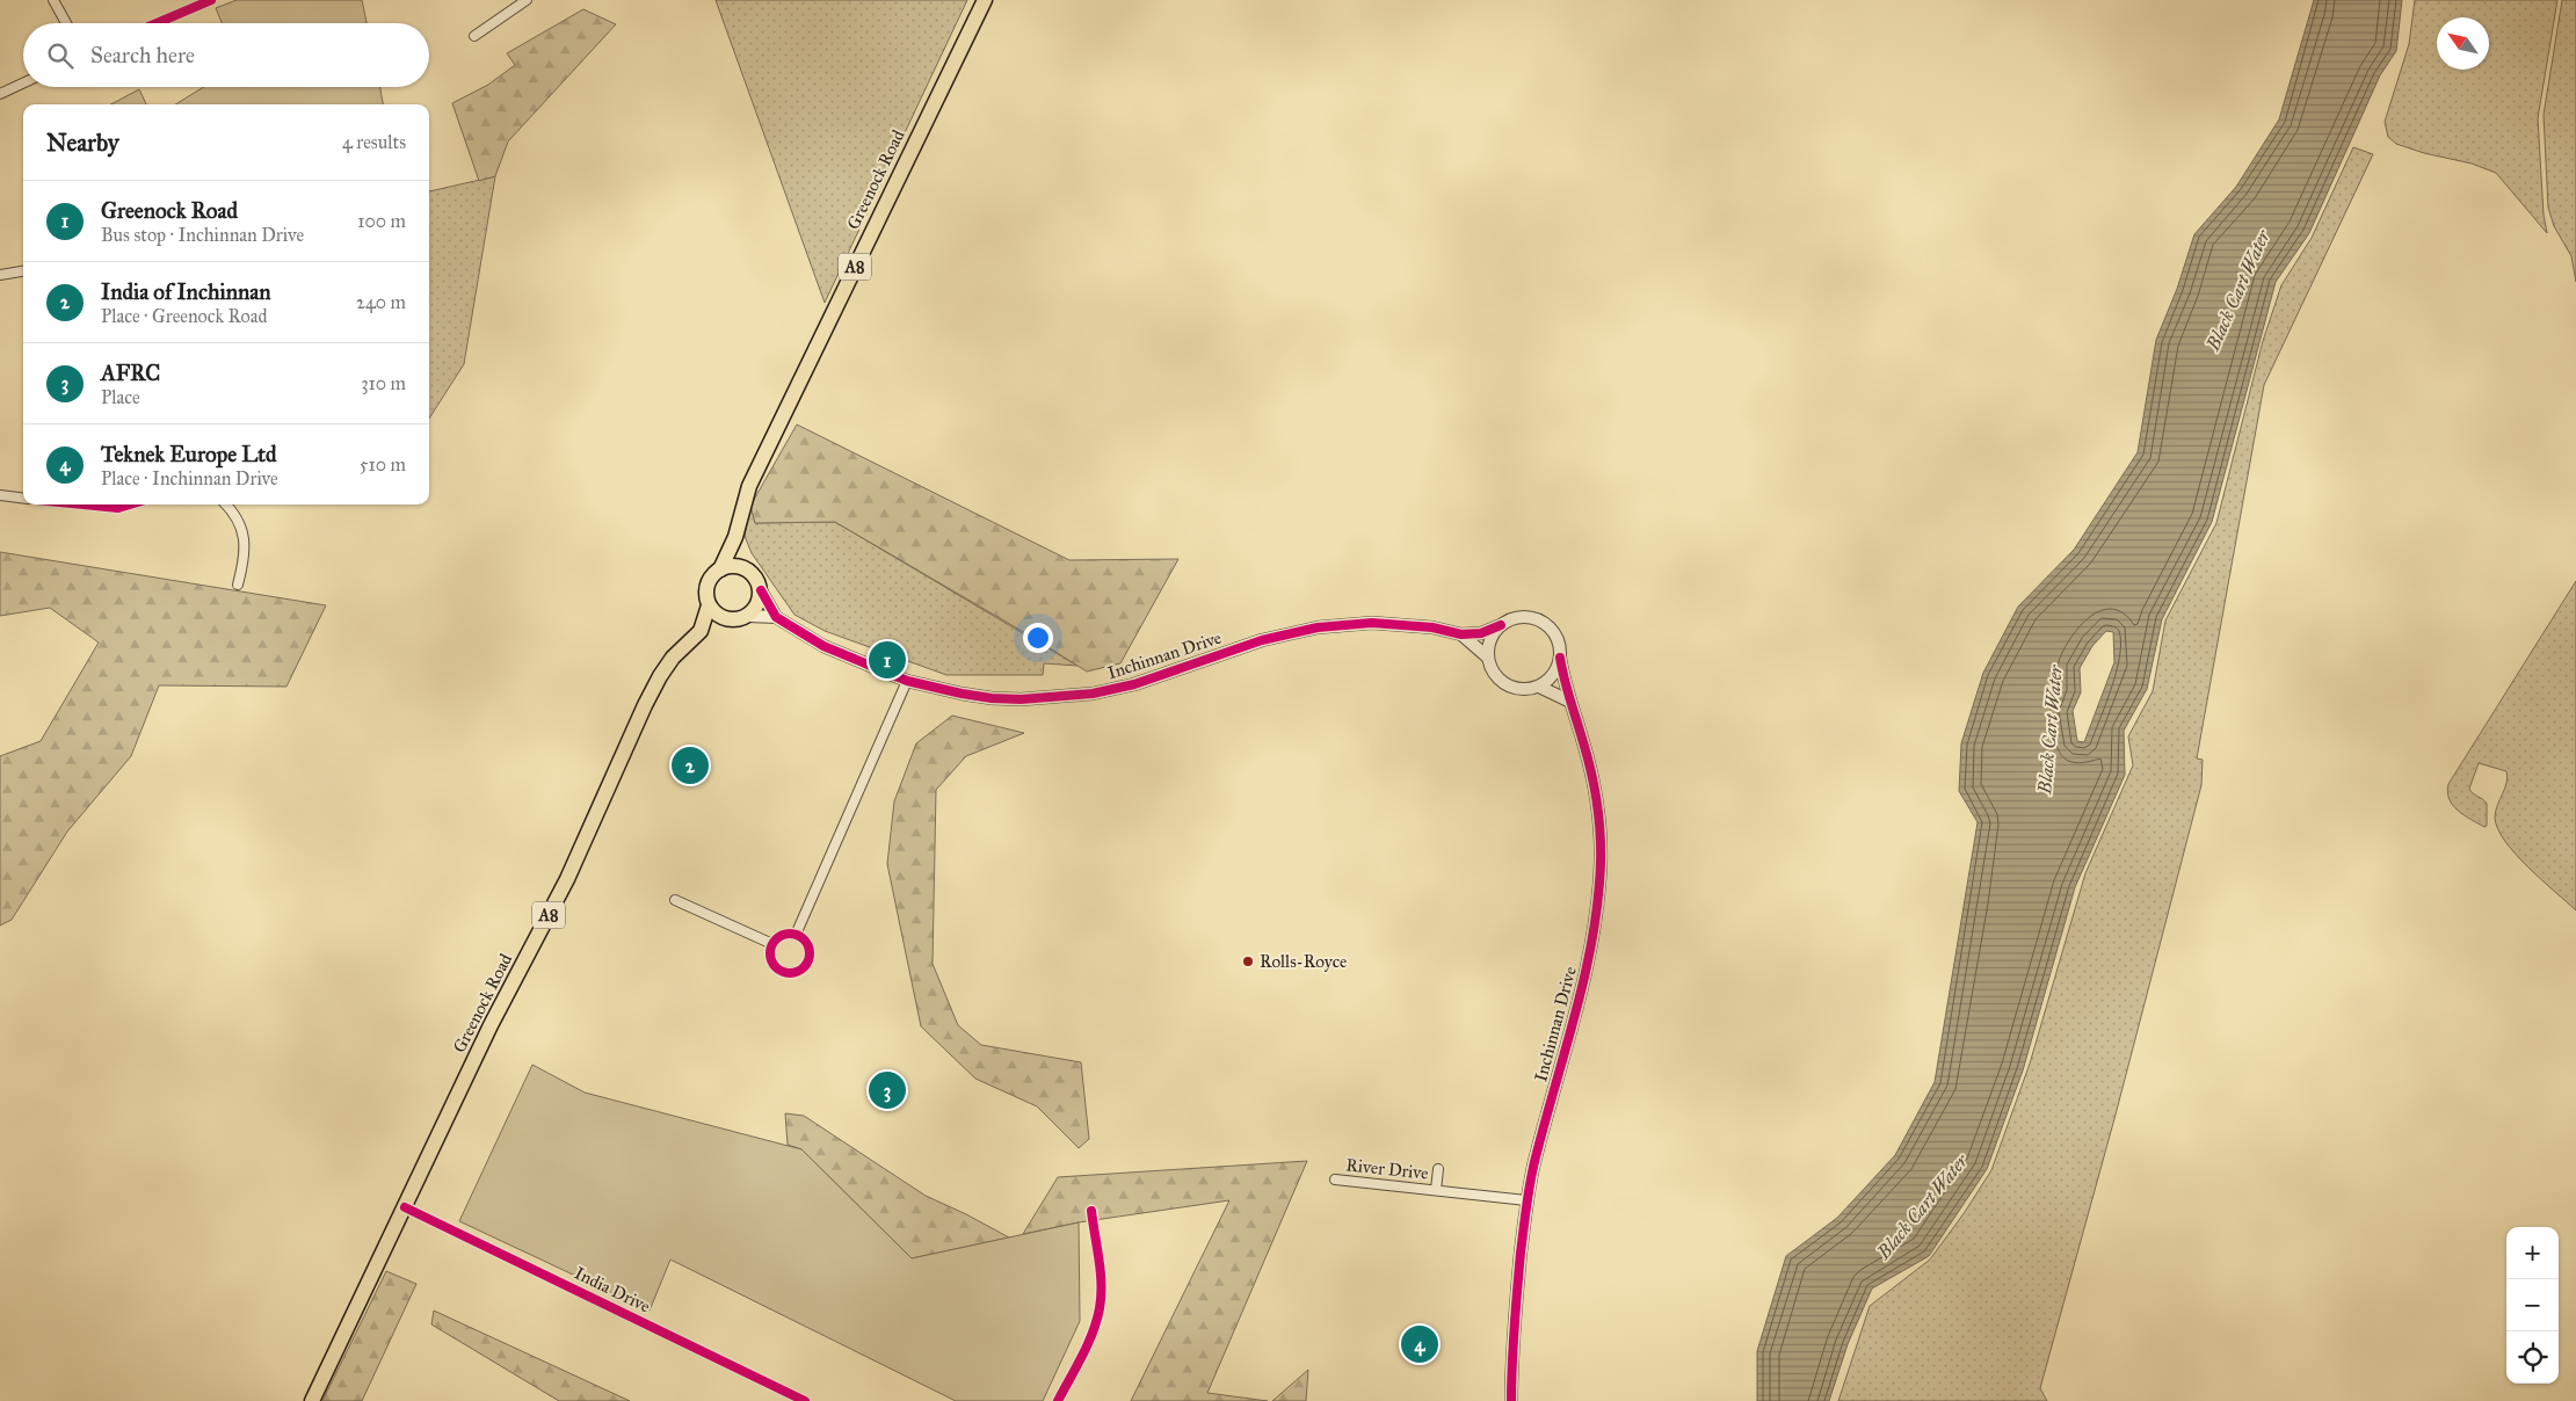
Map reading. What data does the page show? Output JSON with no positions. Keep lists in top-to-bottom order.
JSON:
{
  "streets": {
    "main road": ["Greenock Road", "A8"],
    "street": ["Inchinnan Drive", "River Drive", "India Drive"]
  },
  "crossings": [
    ["Greenock Road", "A8"],
    ["Greenock Road", "Inchinnan Drive"],
    ["Greenock Road", "India Drive"],
    ["A8", "Inchinnan Drive"],
    ["Inchinnan Drive", "River Drive"]
  ],
  "water": ["Black Cart Water"],
  "places": ["Rolls-Royce"],
  "north": "top left",
  "page": {
    "search": "Search here",
    "heading": ["Nearby", "4 results"],
    "list": [
      {
        "mark": "1",
        "name": "Greenock Road",
        "note": "Bus stop · Inchinnan Drive",
        "value": "100 m"
      },
      {
        "mark": "2",
        "name": "India of Inchinnan",
        "note": "Place · Greenock Road",
        "value": "240 m"
      },
      {
        "mark": "3",
        "name": "AFRC",
        "note": "Place",
        "value": "310 m"
      },
      {
        "mark": "4",
        "name": "Teknek Europe Ltd",
        "note": "Place · Inchinnan Drive",
        "value": "510 m"
      }
    ],
    "pins": [
      "1",
      "2",
      "3",
      "4"
    ],
    "map_buttons": ["+", "−"]
  }
}
